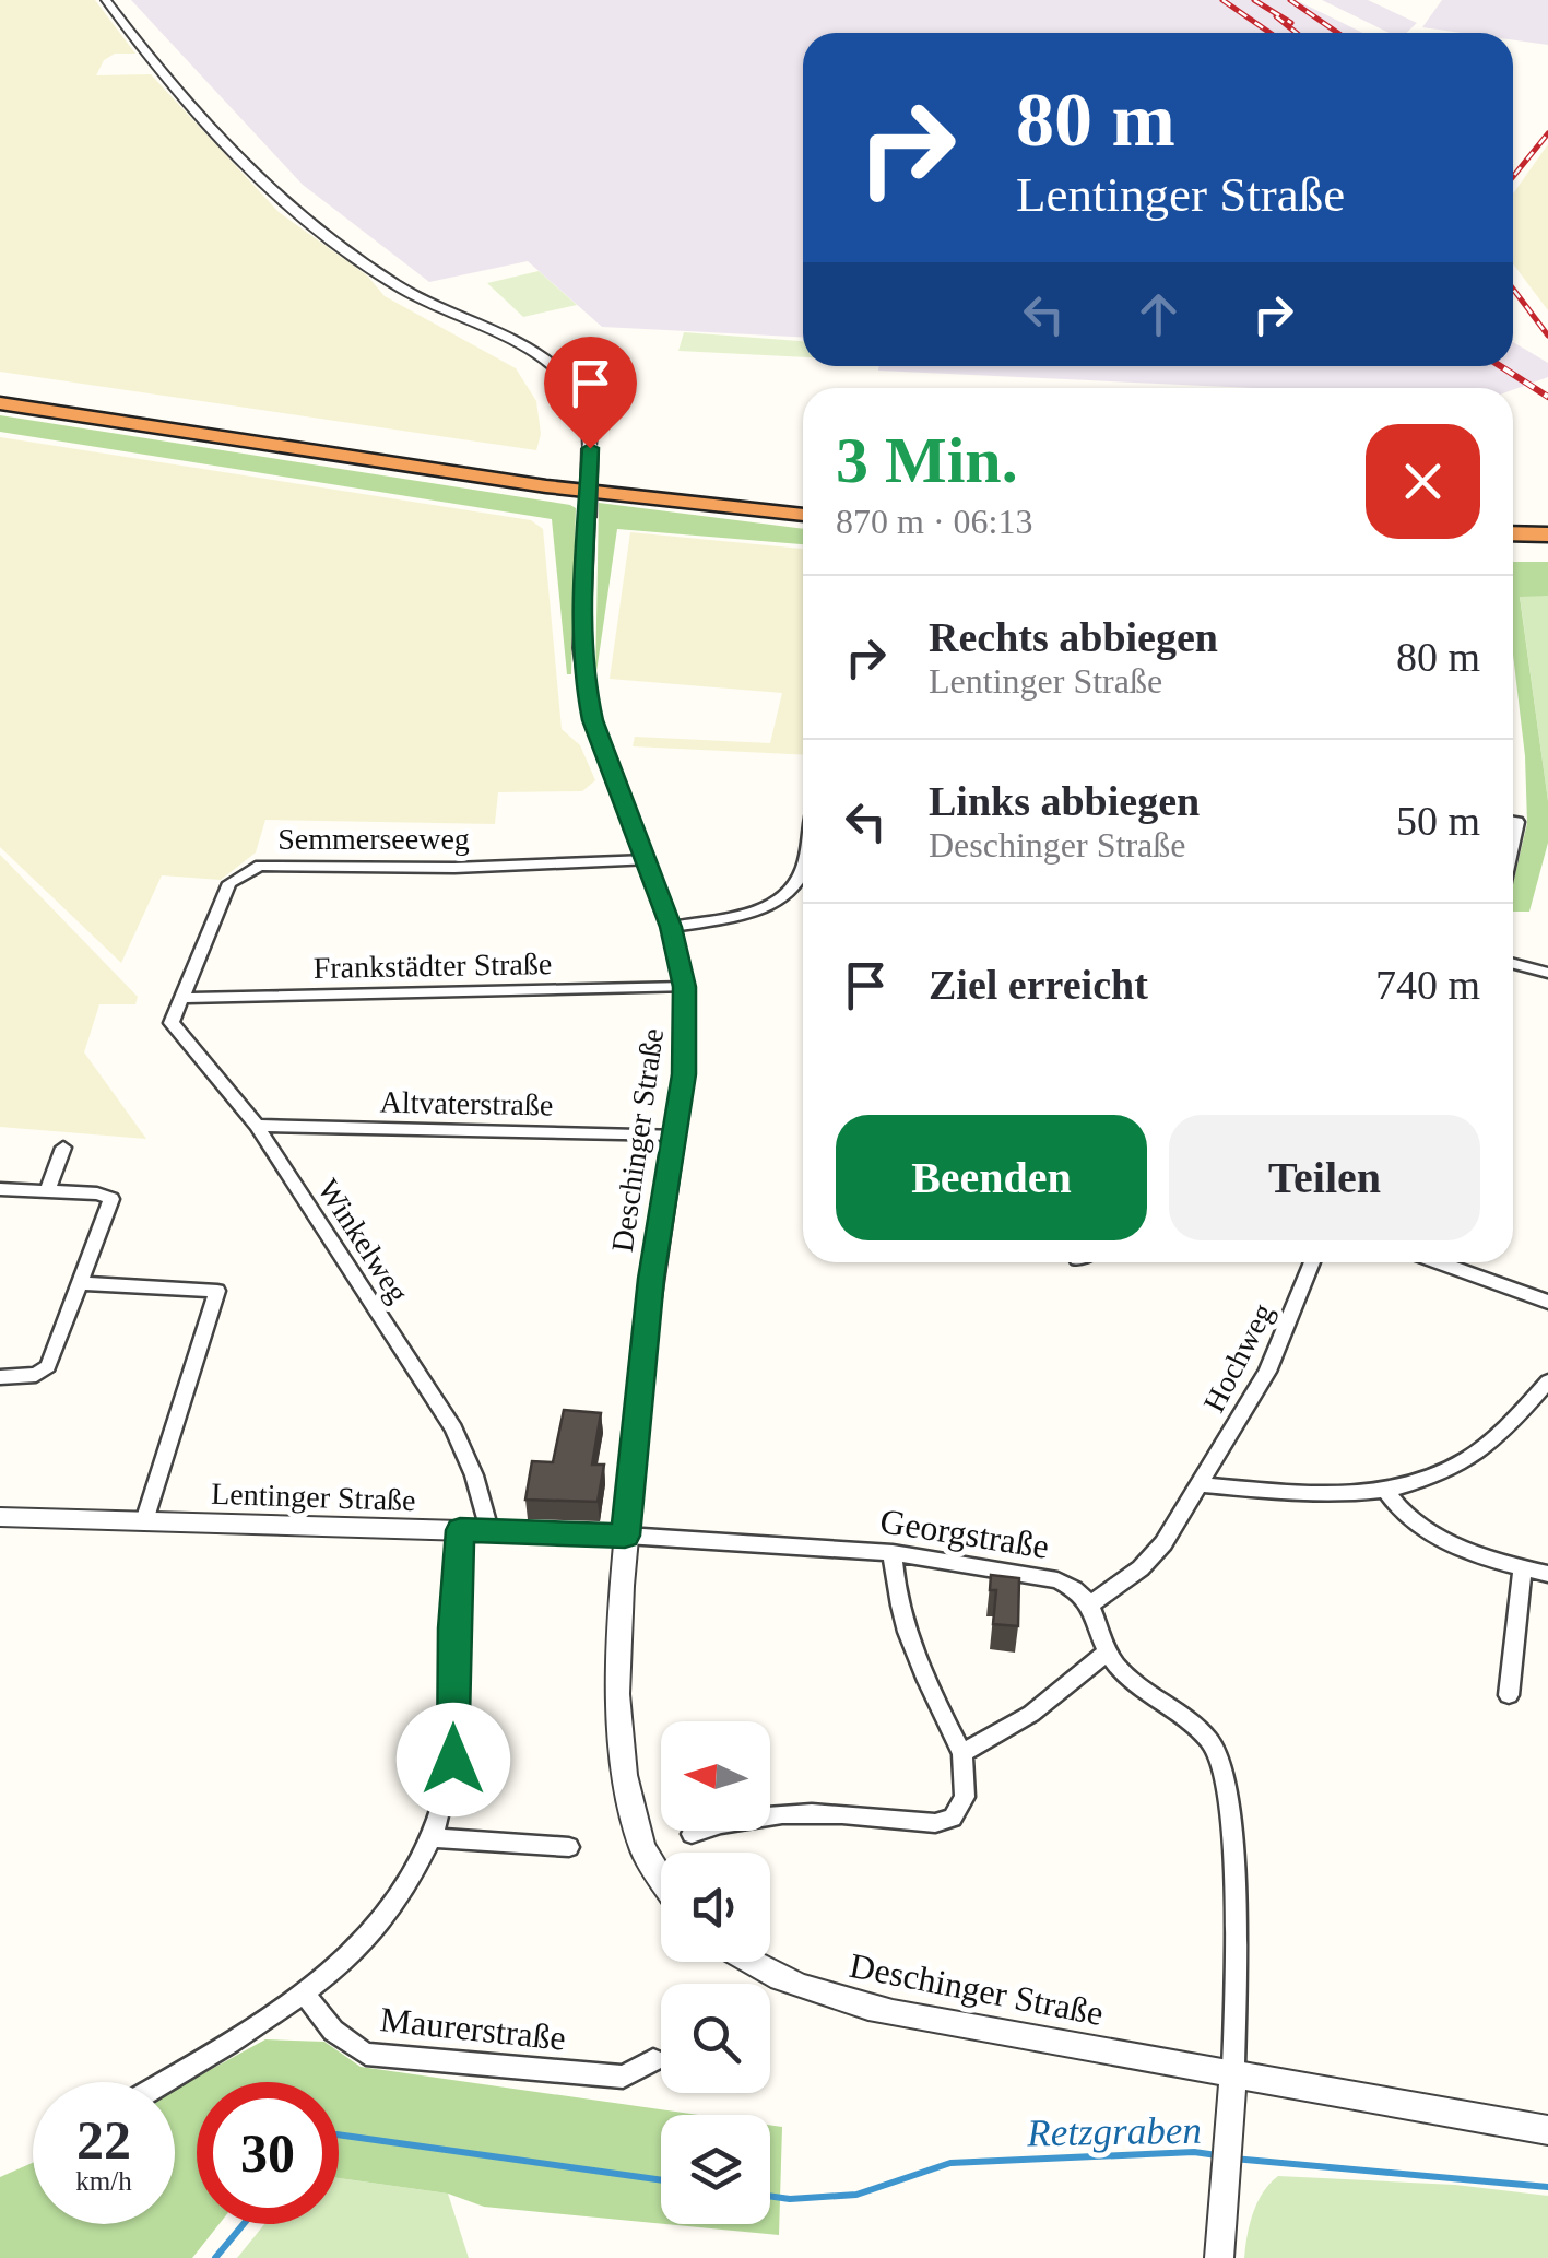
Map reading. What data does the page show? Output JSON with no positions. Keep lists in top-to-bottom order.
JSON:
{
  "streets": {
    "street": [
      "Semmerseeweg",
      "Frankstädter Straße",
      "Altvaterstraße",
      "Deschinger Straße",
      "Winkelweg",
      "Hochweg",
      "Lentinger Straße",
      "Georgstraße",
      "Maurerstraße"
    ]
  },
  "crossings": [
    ["Semmerseeweg", "Frankstädter Straße"],
    ["Semmerseeweg", "Deschinger Straße"],
    ["Semmerseeweg", "Winkelweg"],
    ["Frankstädter Straße", "Deschinger Straße"],
    ["Frankstädter Straße", "Winkelweg"],
    ["Altvaterstraße", "Deschinger Straße"],
    ["Altvaterstraße", "Winkelweg"],
    ["Deschinger Straße", "Lentinger Straße"],
    ["Deschinger Straße", "Georgstraße"],
    ["Winkelweg", "Lentinger Straße"],
    ["Hochweg", "Georgstraße"],
    ["Lentinger Straße", "Georgstraße"]
  ],
  "water": ["Retzgraben"],
  "north": "left",
  "page": {
    "turn": ["80 m", "Lentinger Straße"],
    "heading": ["3 Min.", "870 m · 06:13"],
    "list": [
      {
        "name": "Rechts abbiegen",
        "note": "Lentinger Straße",
        "value": "80 m"
      },
      {
        "name": "Links abbiegen",
        "note": "Deschinger Straße",
        "value": "50 m"
      },
      {
        "name": "Ziel erreicht",
        "value": "740 m"
      }
    ],
    "buttons": ["Beenden", "Teilen"],
    "speed": "22 km/h",
    "limit": "30"
  }
}
